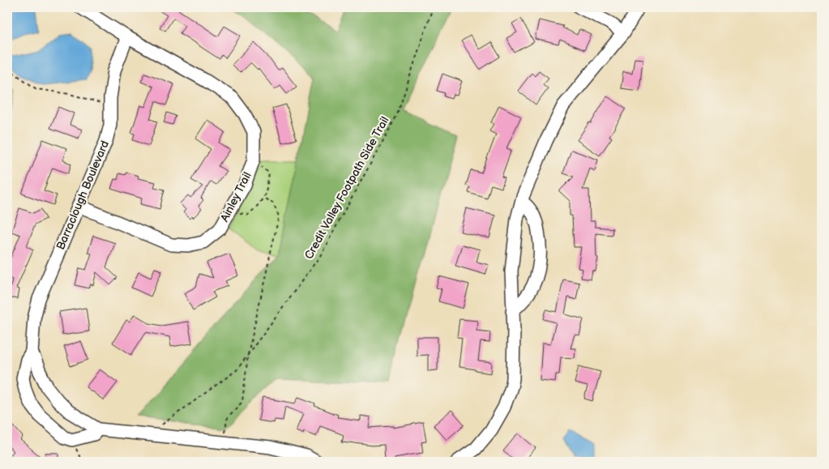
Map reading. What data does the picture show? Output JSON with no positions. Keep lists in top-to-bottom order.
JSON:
{
  "streets": {
    "street": ["Barraclough Boulevard", "Ainley Trail"],
    "path": ["Credit Valley Footpath Side Trail"]
  },
  "crossings": [
    ["Credit Valley Footpath Side Trail", "Barraclough Boulevard"],
    ["Barraclough Boulevard", "Ainley Trail"]
  ]
}
